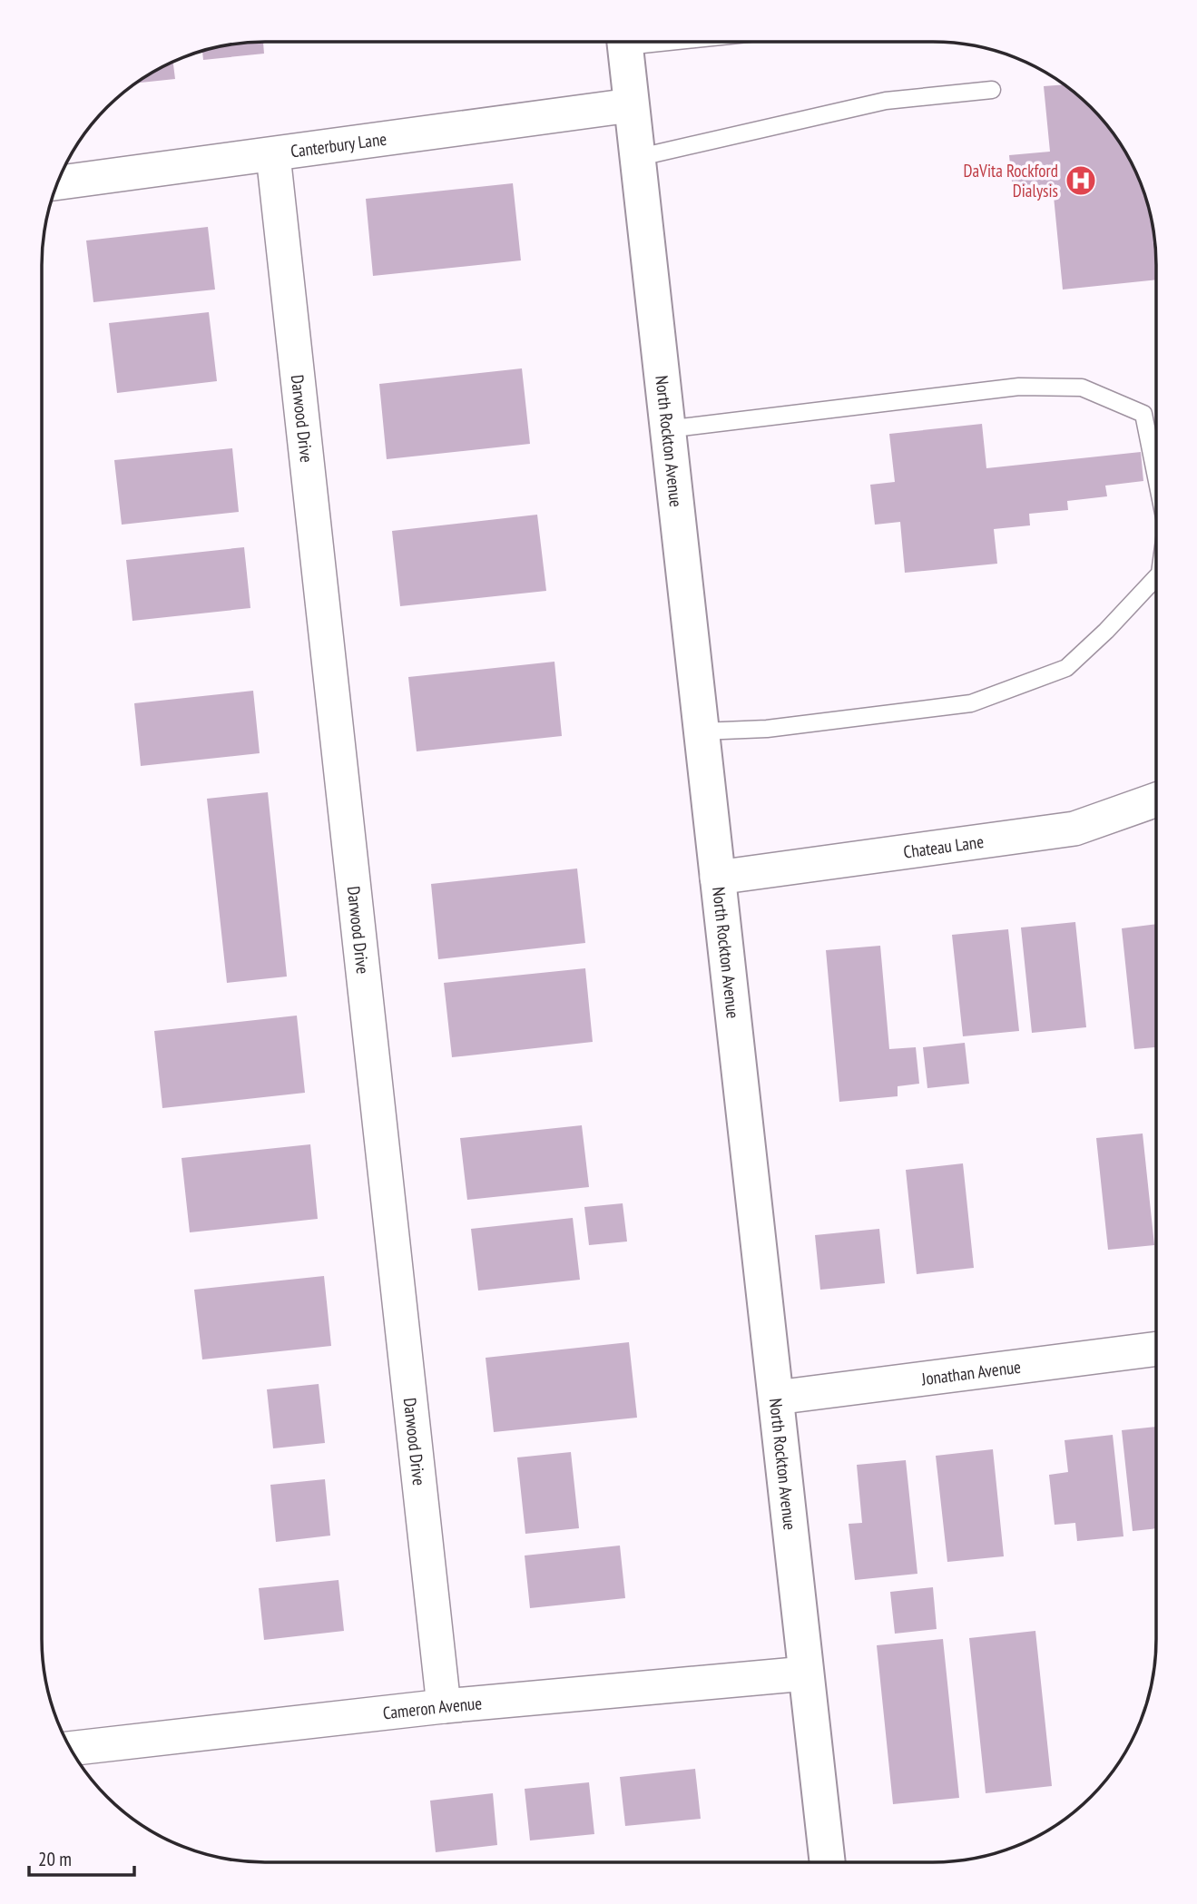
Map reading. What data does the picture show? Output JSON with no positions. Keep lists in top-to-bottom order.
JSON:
{
  "streets": {
    "main road": ["North Rockton Avenue"],
    "street": [
      "Canterbury Lane",
      "Darwood Drive",
      "Chateau Lane",
      "Jonathan Avenue",
      "Cameron Avenue"
    ]
  },
  "crossings": [
    ["Canterbury Lane", "Darwood Drive"],
    ["Canterbury Lane", "North Rockton Avenue"],
    ["Darwood Drive", "Cameron Avenue"],
    ["North Rockton Avenue", "Chateau Lane"],
    ["North Rockton Avenue", "Jonathan Avenue"],
    ["North Rockton Avenue", "Cameron Avenue"]
  ],
  "places": {
    "hospital": ["DaVita Rockford Dialysis"]
  },
  "scale_bar": "20 m"
}
